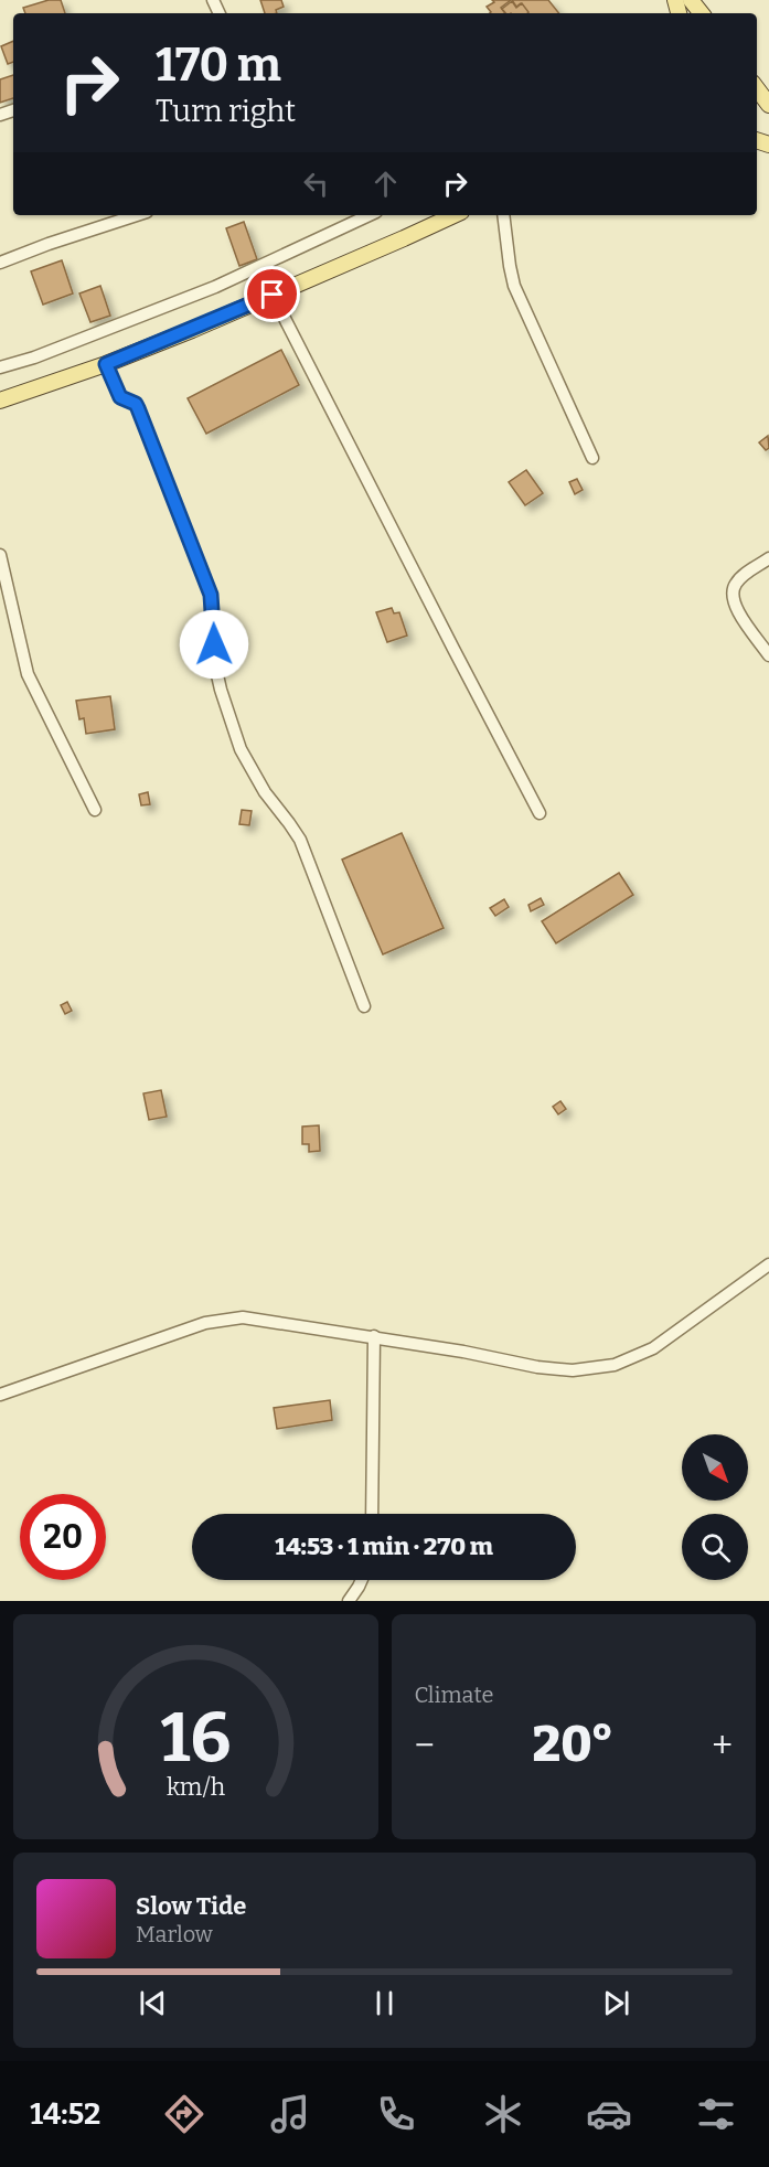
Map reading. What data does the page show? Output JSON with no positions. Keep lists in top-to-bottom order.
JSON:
{
  "north": "bottom right",
  "page": {
    "turn": ["170 m", "Turn right"],
    "limit": "20",
    "trip": "14:53 · 1 min · 270 m",
    "tile": "Climate",
    "heat": ["−", "20°", "+"],
    "song": ["Slow Tide", "Marlow"],
    "tabs": "14:52",
    "gauge": ["16", "km/h"]
  }
}
